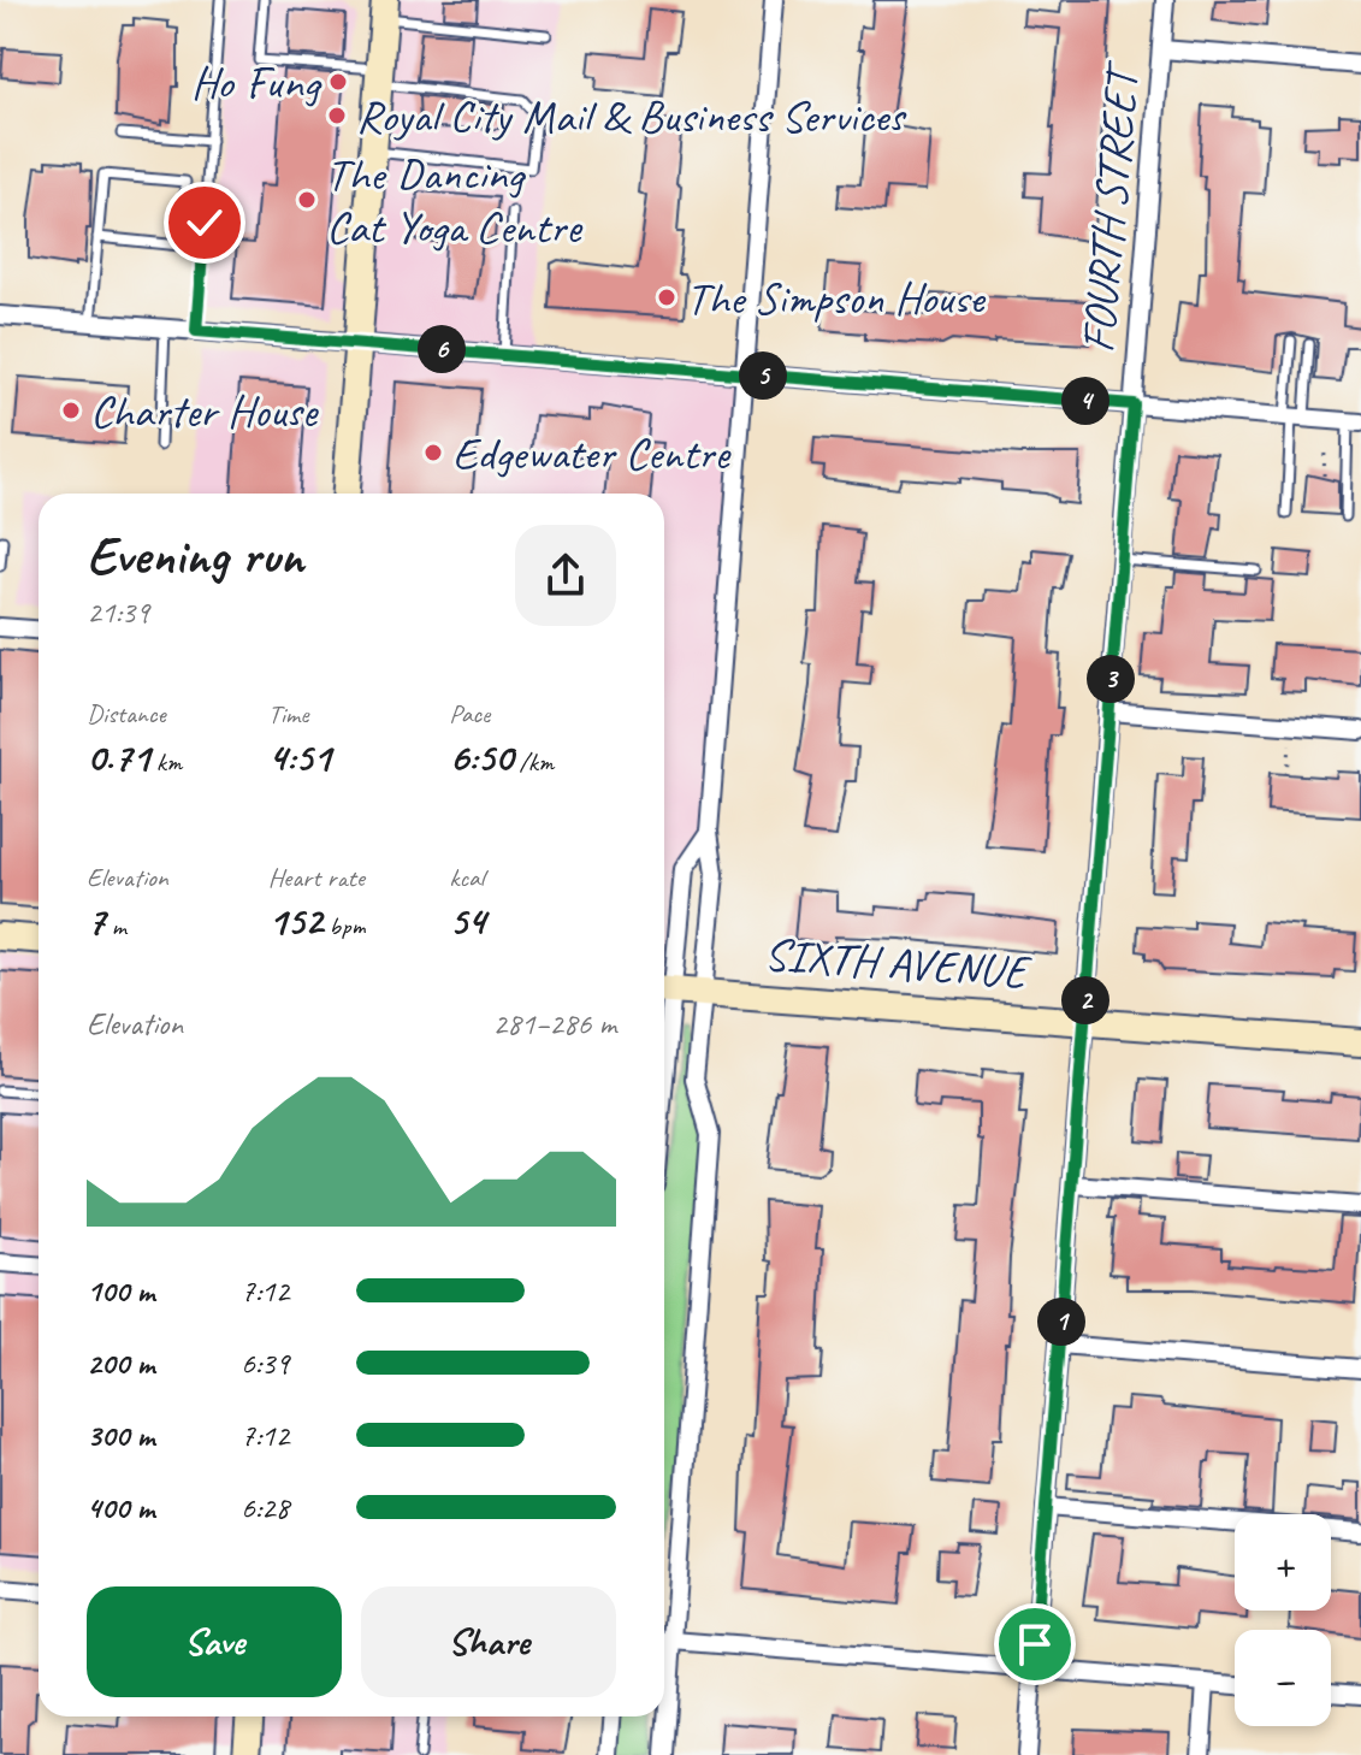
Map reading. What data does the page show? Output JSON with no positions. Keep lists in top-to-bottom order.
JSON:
{
  "streets": {
    "street": ["FOURTH STREET", "SIXTH AVENUE"]
  },
  "crossings": [
    ["FOURTH STREET", "SIXTH AVENUE"]
  ],
  "places": [
    "Ho Fung",
    "Royal City Mail & Business Services",
    "The Dancing Cat Yoga Centre",
    "The Simpson House",
    "Charter House",
    "Edgewater Centre"
  ],
  "page": {
    "pins": [
      "6",
      "5",
      "4",
      "3",
      "2",
      "1"
    ],
    "heading": ["Evening run", "21:39"],
    "stats": [
      ["Distance", "0.71 km"],
      ["Time", "4:51"],
      ["Pace", "6:50 /km"],
      ["Elevation", "7 m"],
      ["Heart rate", "152 bpm"],
      ["kcal", "54"]
    ],
    "chart": ["Elevation", "281–286 m"],
    "list": [
      {
        "name": "100 m",
        "note": "7:12"
      },
      {
        "name": "200 m",
        "note": "6:39"
      },
      {
        "name": "300 m",
        "note": "7:12"
      },
      {
        "name": "400 m",
        "note": "6:28"
      }
    ],
    "map_buttons": ["+", "−"],
    "buttons": ["Save", "Share"]
  }
}
